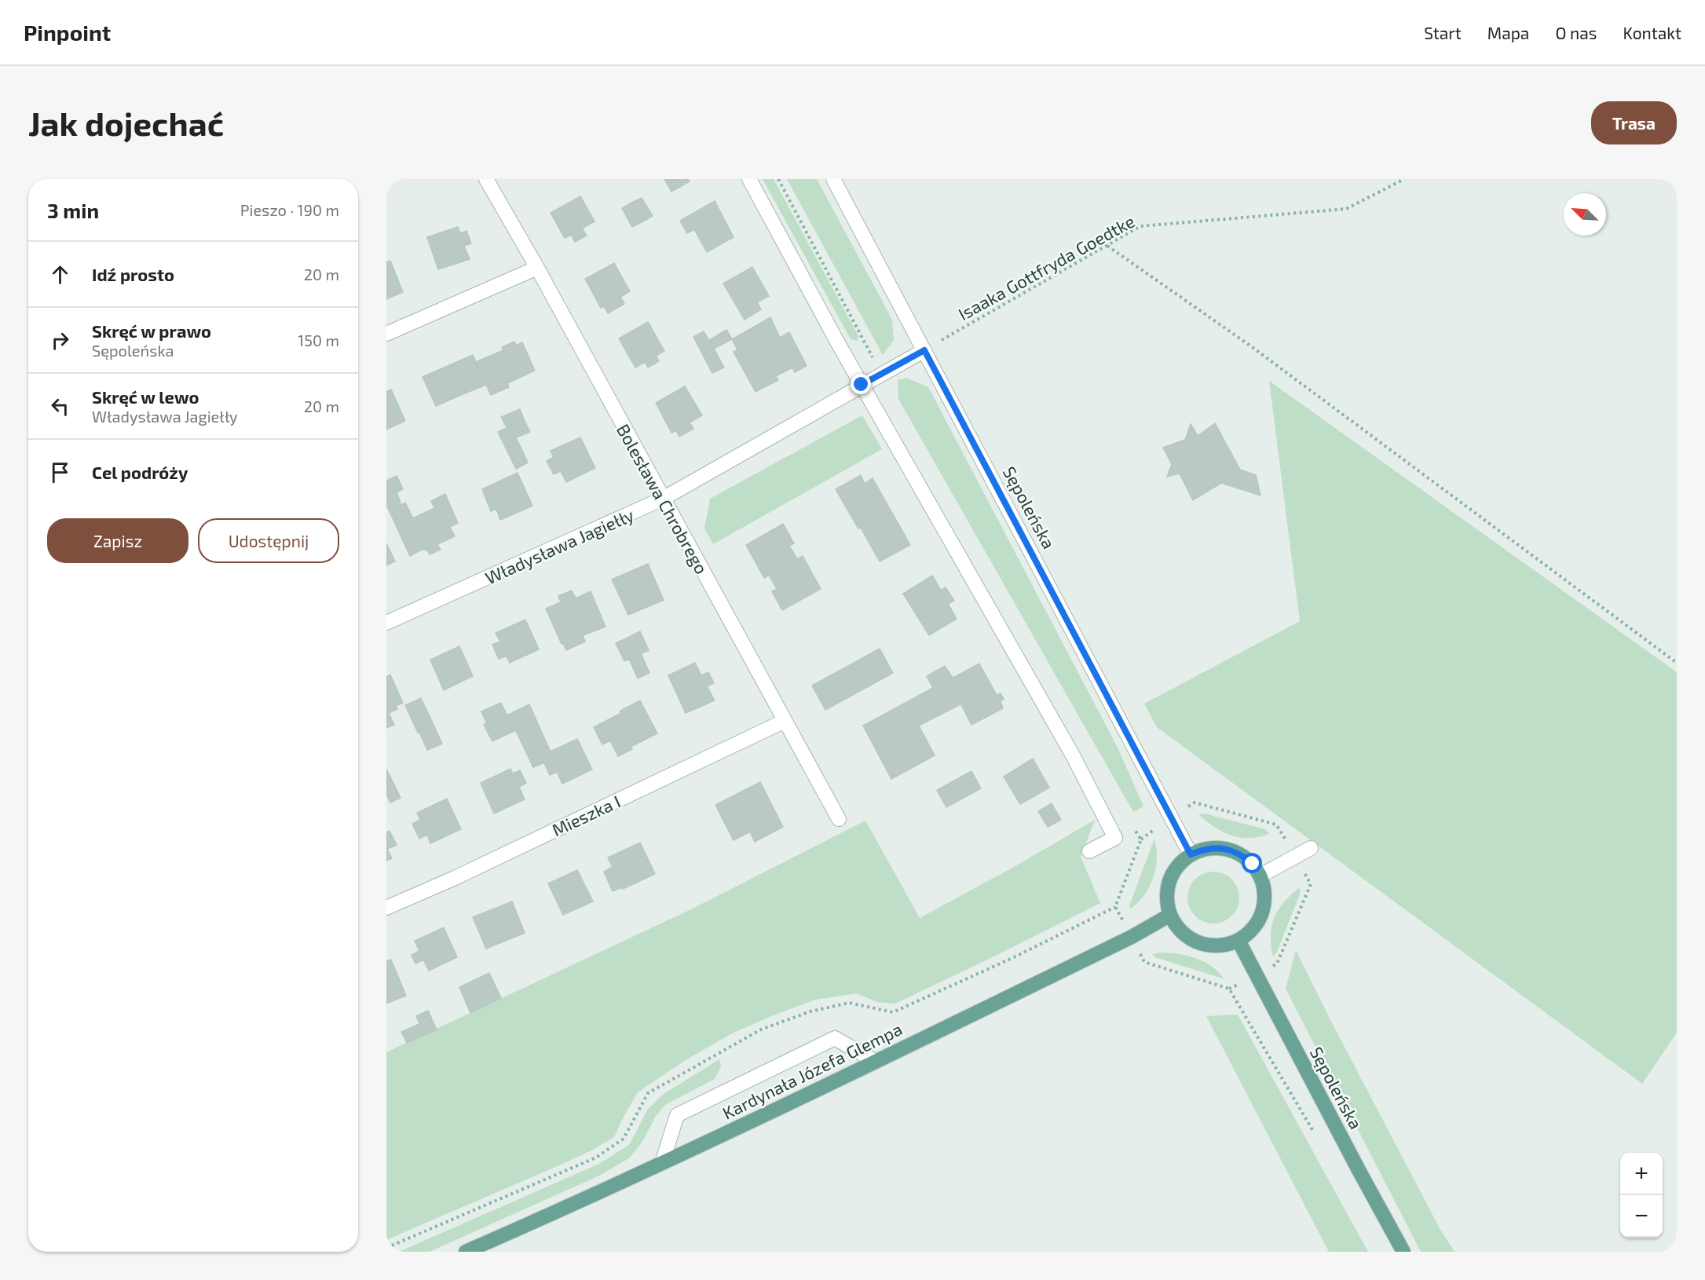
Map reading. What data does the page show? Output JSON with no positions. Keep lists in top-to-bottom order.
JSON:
{
  "streets": {
    "main road": ["Sępoleńska", "Kardynała Józefa Glempa"],
    "street": ["Bolesława Chrobrego", "Władysława Jagiełły", "Mieszka I"],
    "path": ["Isaaka Gottfryda Goedtke"]
  },
  "crossings": [
    ["Isaaka Gottfryda Goedtke", "Sępoleńska"],
    ["Isaaka Gottfryda Goedtke", "Władysława Jagiełły"],
    ["Bolesława Chrobrego", "Władysława Jagiełły"],
    ["Bolesława Chrobrego", "Mieszka I"],
    ["Sępoleńska", "Władysława Jagiełły"],
    ["Sępoleńska", "Kardynała Józefa Glempa"]
  ],
  "north": "top left",
  "page": {
    "header": "Pinpoint",
    "nav": [
      "Start",
      "Mapa",
      "O nas",
      "Kontakt"
    ],
    "buttons": [
      "Trasa",
      ["Zapisz", "Udostępnij"]
    ],
    "title": "Jak dojechać",
    "heading": ["3 min", "Pieszo · 190 m"],
    "list": [
      ["Idź prosto", "20 m"],
      ["Skręć w prawo", "Sępoleńska", "150 m"],
      ["Skręć w lewo", "Władysława Jagiełły", "20 m"],
      "Cel podróży"
    ],
    "map_buttons": ["+", "−"]
  }
}
